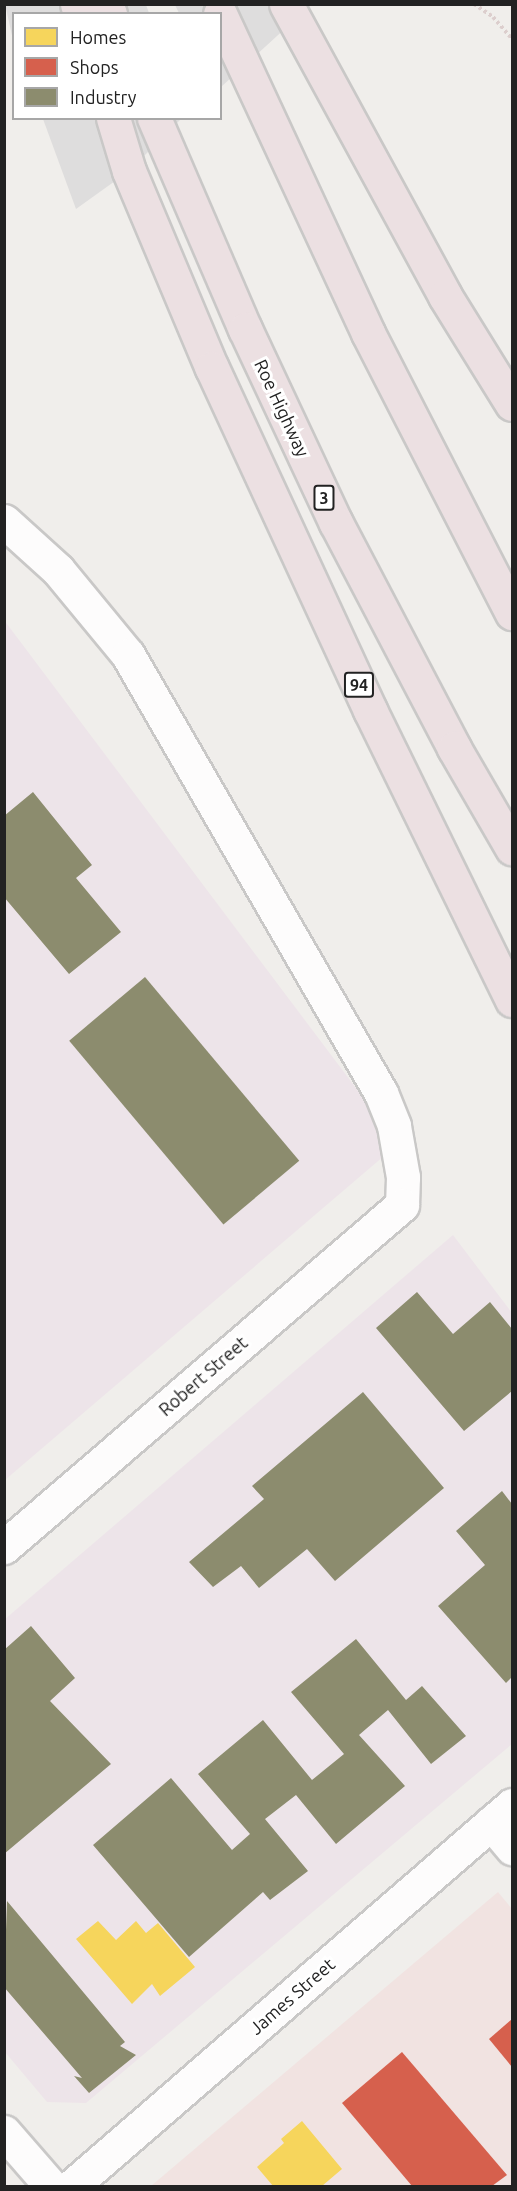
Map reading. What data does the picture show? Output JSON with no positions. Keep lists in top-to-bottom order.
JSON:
{
  "streets": {
    "highway": ["Roe Highway", "3", "94"],
    "street": ["Robert Street", "James Street"]
  },
  "legend": ["Homes", "Shops", "Industry"]
}
